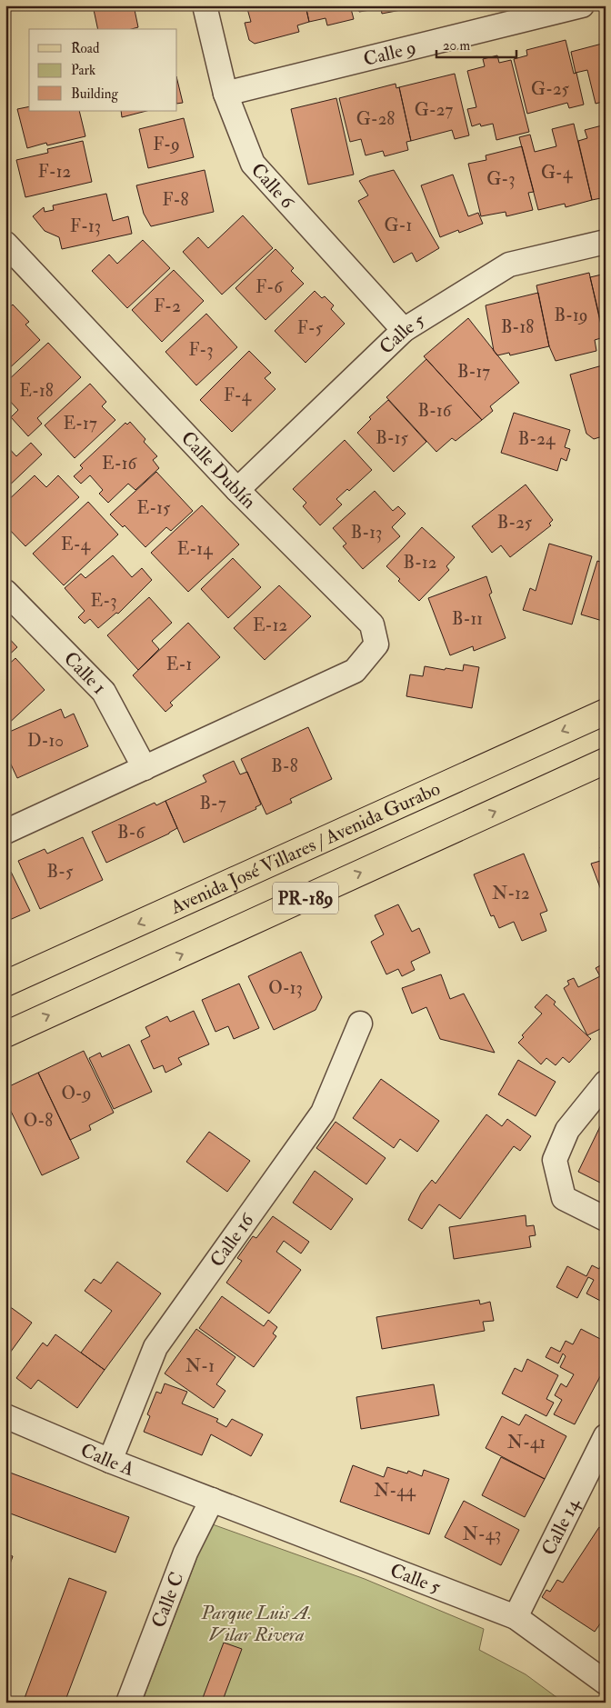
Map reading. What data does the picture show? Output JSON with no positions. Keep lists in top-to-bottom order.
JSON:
{
  "streets": {
    "main road": ["Avenida José Villares / Avenida Gurabo", "PR-189"],
    "street": [
      "Calle 9",
      "Calle 6",
      "Calle 5",
      "Calle Dublín",
      "Calle 1",
      "Calle 16",
      "Calle A",
      "Calle 14",
      "Calle C"
    ]
  },
  "crossings": [
    ["Calle 9", "Calle 6"],
    ["Calle 6", "Calle 5"],
    ["Calle 5", "Calle Dublín"],
    ["Calle 5", "Calle A"],
    ["Calle 5", "Calle 14"],
    ["Calle 5", "Calle C"],
    ["Calle Dublín", "Calle 1"],
    ["Calle 16", "Calle A"],
    ["Calle A", "Calle C"]
  ],
  "parks": ["Parque Luis A. Vilar Rivera"],
  "house_numbers": [
    "G-25",
    "G-27",
    "G-28",
    "F-9",
    "F-12",
    "G-4",
    "G-3",
    "F-8",
    "G-1",
    "F-13",
    "F-6",
    "F-2",
    "B-19",
    "B-18",
    "F-5",
    "F-3",
    "B-17",
    "E-18",
    "F-4",
    "B-16",
    "E-17",
    "B-15",
    "B-24",
    "E-16",
    "E-15",
    "B-25",
    "B-13",
    "E-4",
    "E-14",
    "B-12",
    "E-3",
    "B-11",
    "E-12",
    "E-1",
    "D-10",
    "B-8",
    "B-7",
    "B-6",
    "B-5",
    "N-12",
    "O-13",
    "O-9",
    "O-8",
    "N-1",
    "N-41",
    "N-44",
    "N-43"
  ],
  "legend": ["Road", "Park", "Building"],
  "scale_bar": "20 m"
}
